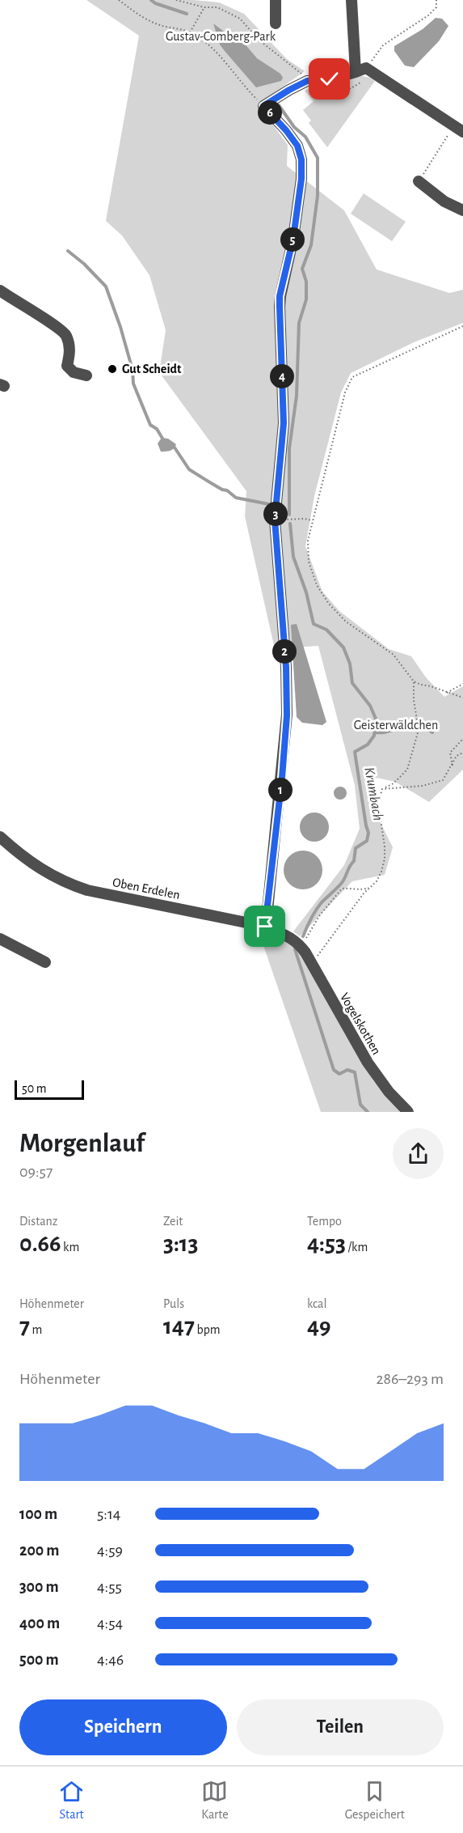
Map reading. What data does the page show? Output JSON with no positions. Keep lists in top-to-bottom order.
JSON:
{
  "streets": {
    "street": ["Oben Erdelen", "Vogelskothen"]
  },
  "crossings": [
    ["Oben Erdelen", "Vogelskothen"]
  ],
  "water": ["Krumbach"],
  "parks": ["Gustav-Comberg-Park", "Geisterwäldchen"],
  "places": ["Gut Scheidt"],
  "scale_bar": "50 m",
  "page": {
    "pins": [
      "6",
      "5",
      "4",
      "3",
      "2",
      "1"
    ],
    "scale": "50 m",
    "heading": ["Morgenlauf", "09:57"],
    "stats": [
      ["Distanz", "0.66 km"],
      ["Zeit", "3:13"],
      ["Tempo", "4:53 /km"],
      ["Höhenmeter", "7 m"],
      ["Puls", "147 bpm"],
      ["kcal", "49"]
    ],
    "chart": ["Höhenmeter", "286–293 m"],
    "list": [
      {
        "name": "100 m",
        "note": "5:14"
      },
      {
        "name": "200 m",
        "note": "4:59"
      },
      {
        "name": "300 m",
        "note": "4:55"
      },
      {
        "name": "400 m",
        "note": "4:54"
      },
      {
        "name": "500 m",
        "note": "4:46"
      }
    ],
    "buttons": ["Speichern", "Teilen"],
    "tabs": ["Start", "Karte", "Gespeichert"]
  }
}
